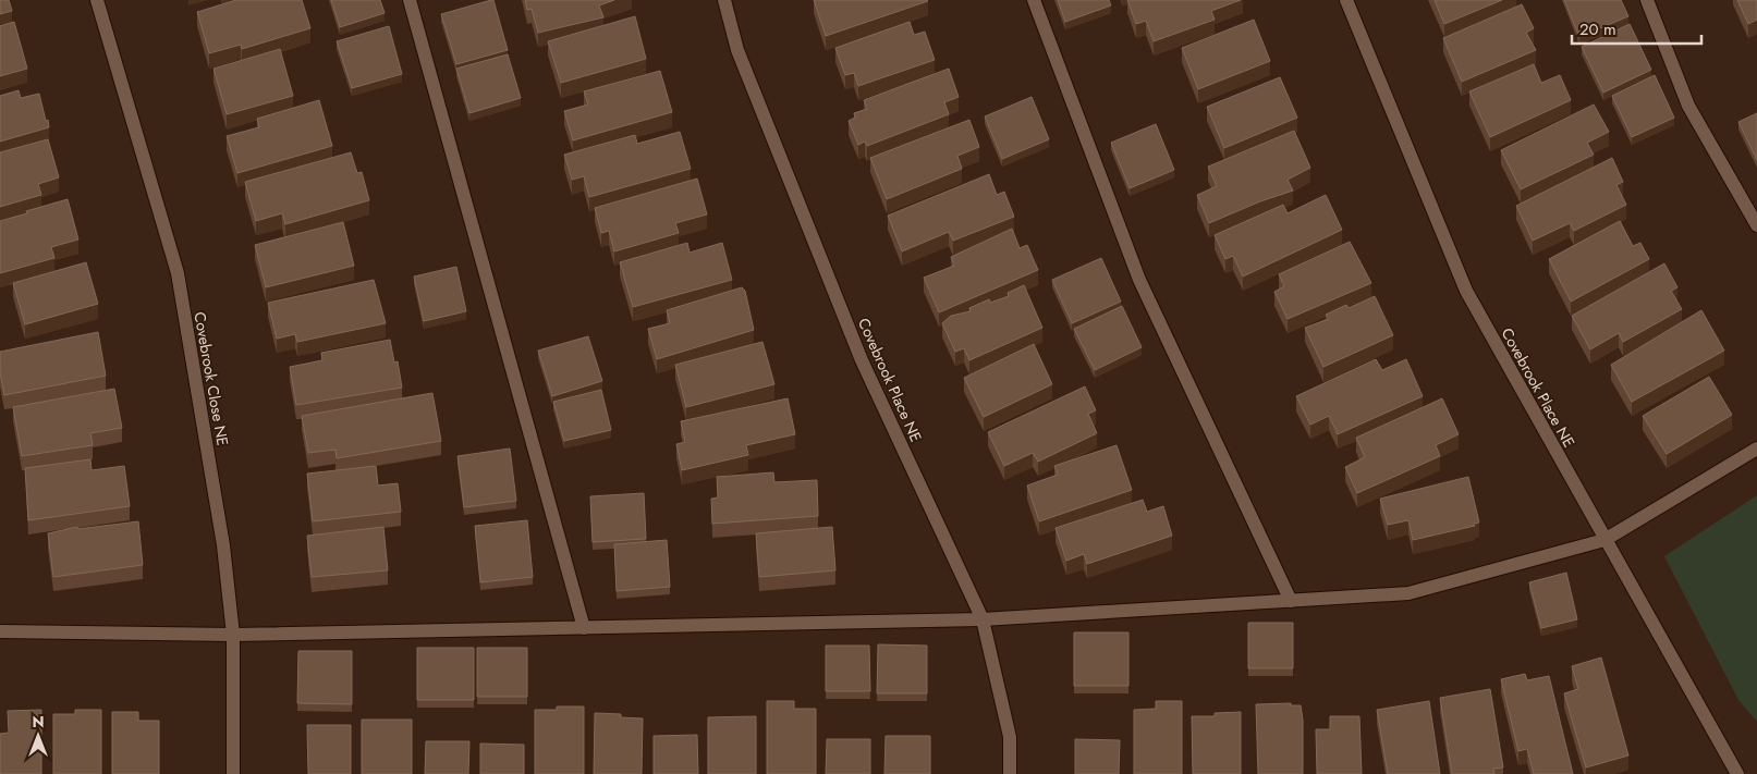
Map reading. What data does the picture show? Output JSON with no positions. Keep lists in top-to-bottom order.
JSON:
{
  "streets": {
    "street": ["Covebrook Close NE", "Covebrook Place NE"]
  },
  "scale_bar": "20 m",
  "north": "top"
}
